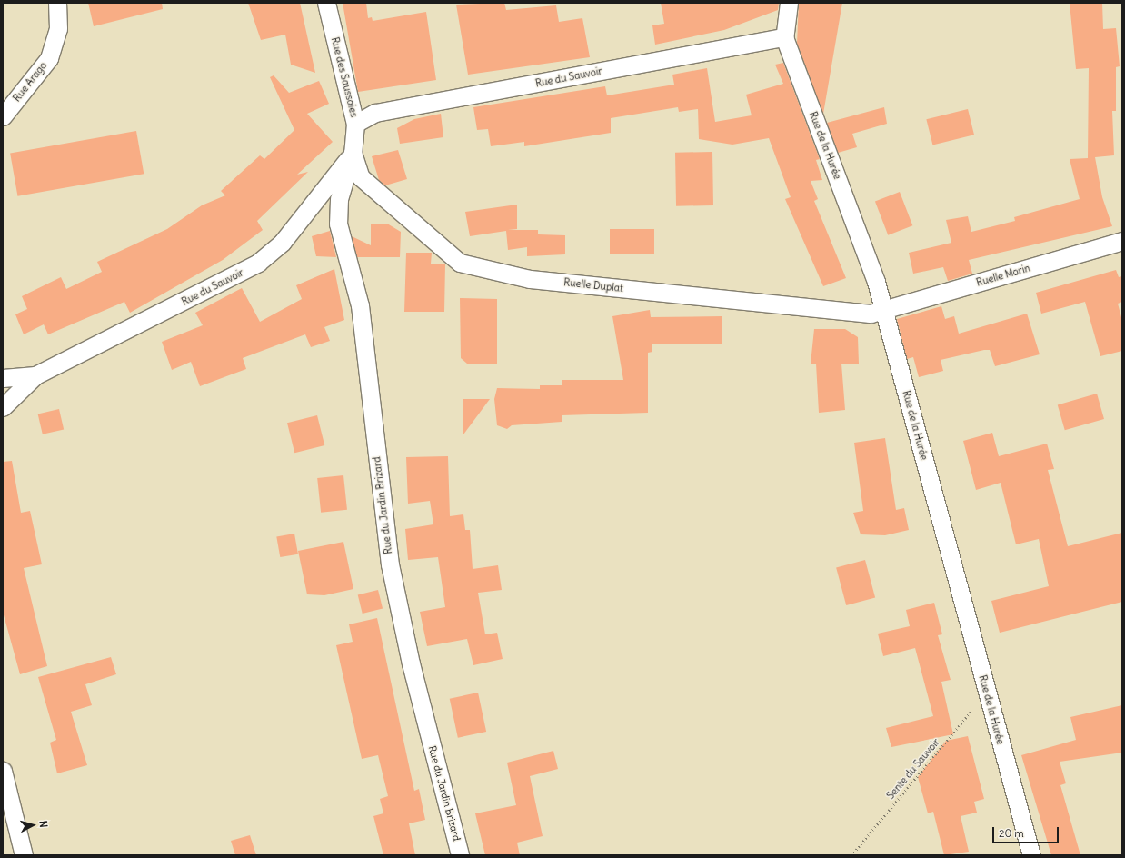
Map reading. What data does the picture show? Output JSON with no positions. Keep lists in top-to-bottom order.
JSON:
{
  "streets": {
    "street": [
      "Rue des Saussaies",
      "Rue du Sauvoir",
      "Rue Arago",
      "Rue de la Hurée",
      "Ruelle Morin",
      "Ruelle Duplat",
      "Rue du Jardin Brizard"
    ],
    "path": ["Sente du Sauvoir"]
  },
  "crossings": [
    ["Rue des Saussaies", "Rue du Sauvoir"],
    ["Rue des Saussaies", "Ruelle Duplat"],
    ["Rue des Saussaies", "Rue du Jardin Brizard"],
    ["Rue du Sauvoir", "Rue de la Hurée"],
    ["Rue du Sauvoir", "Ruelle Duplat"],
    ["Rue du Sauvoir", "Rue du Jardin Brizard"],
    ["Rue de la Hurée", "Ruelle Morin"],
    ["Rue de la Hurée", "Ruelle Duplat"],
    ["Rue de la Hurée", "Sente du Sauvoir"],
    ["Ruelle Morin", "Ruelle Duplat"],
    ["Ruelle Duplat", "Rue du Jardin Brizard"]
  ],
  "scale_bar": "20 m",
  "north": "right"
}
